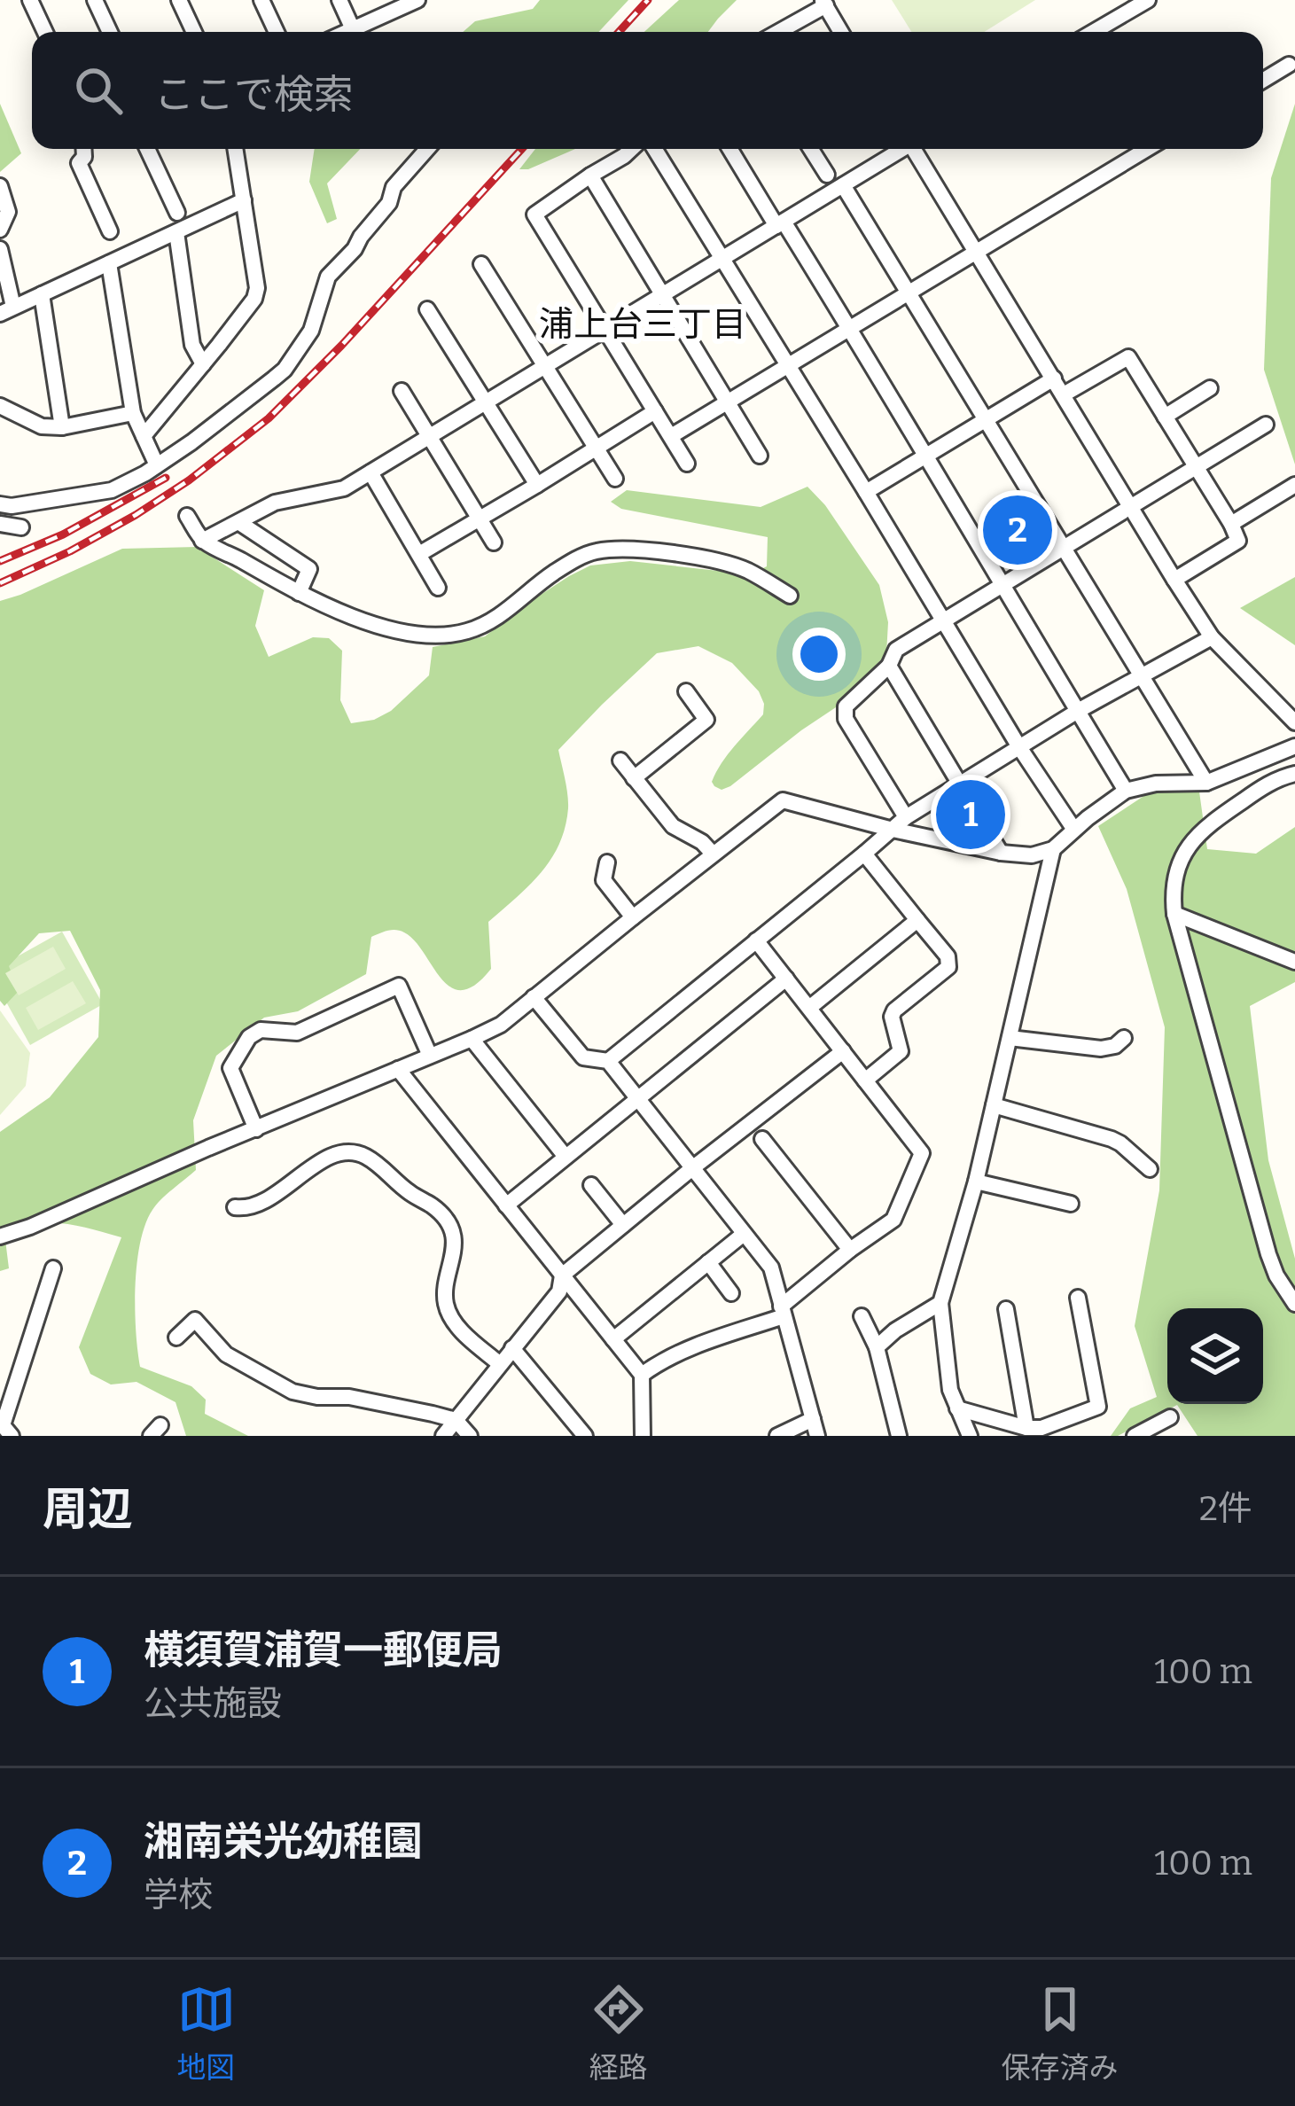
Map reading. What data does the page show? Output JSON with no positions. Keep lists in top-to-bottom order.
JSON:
{
  "districts": ["浦上台三丁目"],
  "page": {
    "search": "ここで検索",
    "pins": ["2", "1"],
    "heading": ["周辺", "2件"],
    "list": [
      {
        "mark": "1",
        "name": "横須賀浦賀一郵便局",
        "note": "公共施設",
        "value": "100 m"
      },
      {
        "mark": "2",
        "name": "湘南栄光幼稚園",
        "note": "学校",
        "value": "100 m"
      }
    ],
    "nav": ["地図", "経路", "保存済み"]
  }
}
